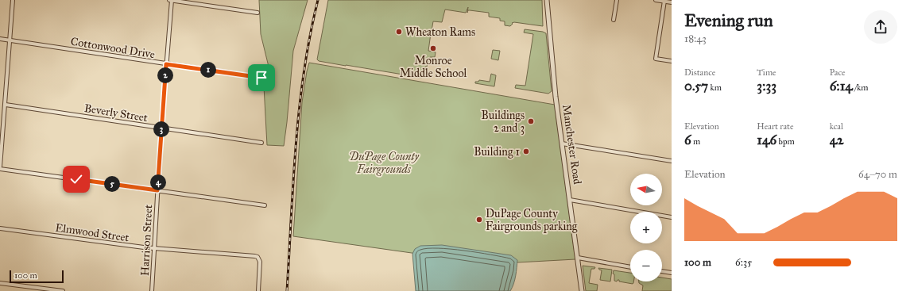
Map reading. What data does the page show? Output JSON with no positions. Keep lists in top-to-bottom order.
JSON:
{
  "streets": {
    "street": [
      "Cottonwood Drive",
      "Beverly Street",
      "Manchester Road",
      "Elmwood Street",
      "Harrison Street"
    ]
  },
  "crossings": [
    ["Cottonwood Drive", "Harrison Street"],
    ["Beverly Street", "Harrison Street"],
    ["Elmwood Street", "Harrison Street"]
  ],
  "parks": ["DuPage County Fairgrounds"],
  "places": [
    "Wheaton Rams",
    "Monroe Middle School",
    "Buildings 2 and 3",
    "Building 1",
    "DuPage County Fairgrounds parking"
  ],
  "scale_bar": "100 m",
  "north": "left",
  "page": {
    "heading": ["Evening run", "18:43"],
    "stats": [
      ["Distance", "0.57 km"],
      ["Time", "3:33"],
      ["Pace", "6:14 /km"],
      ["Elevation", "6 m"],
      ["Heart rate", "146 bpm"],
      ["kcal", "42"]
    ],
    "pins": [
      "1",
      "2",
      "3",
      "4",
      "5"
    ],
    "chart": ["Elevation", "64–70 m"],
    "map_buttons": ["+", "−"],
    "list": [
      {
        "name": "100 m",
        "note": "6:35"
      }
    ],
    "scale": "100 m"
  }
}
